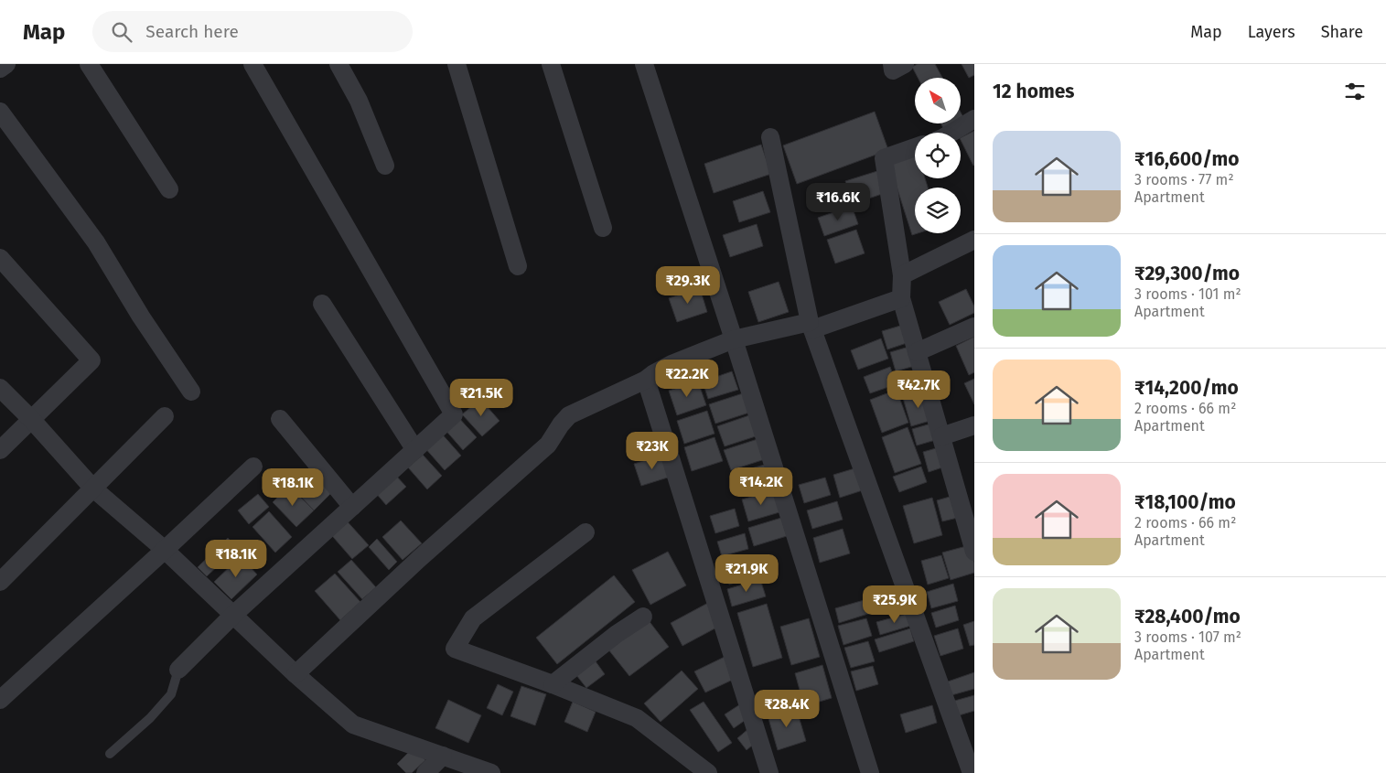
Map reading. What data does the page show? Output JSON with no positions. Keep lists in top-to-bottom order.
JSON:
{
  "north": "top left",
  "page": {
    "header": "Map",
    "search": "Search here",
    "nav": ["Map", "Layers", "Share"],
    "heading": "12 homes",
    "list": [
      {
        "name": "₹16,600/mo",
        "note": "3 rooms · 77 m² · Apartment"
      },
      {
        "name": "₹29,300/mo",
        "note": "3 rooms · 101 m² · Apartment"
      },
      {
        "name": "₹14,200/mo",
        "note": "2 rooms · 66 m² · Apartment"
      },
      {
        "name": "₹18,100/mo",
        "note": "2 rooms · 66 m² · Apartment"
      },
      {
        "name": "₹28,400/mo",
        "note": "3 rooms · 107 m² · Apartment"
      }
    ],
    "price": [
      "₹16.6K",
      "₹29.3K",
      "₹22.2K",
      "₹42.7K",
      "₹21.5K",
      "₹23K",
      "₹14.2K",
      "₹18.1K",
      "₹18.1K",
      "₹21.9K",
      "₹25.9K",
      "₹28.4K"
    ]
  }
}
